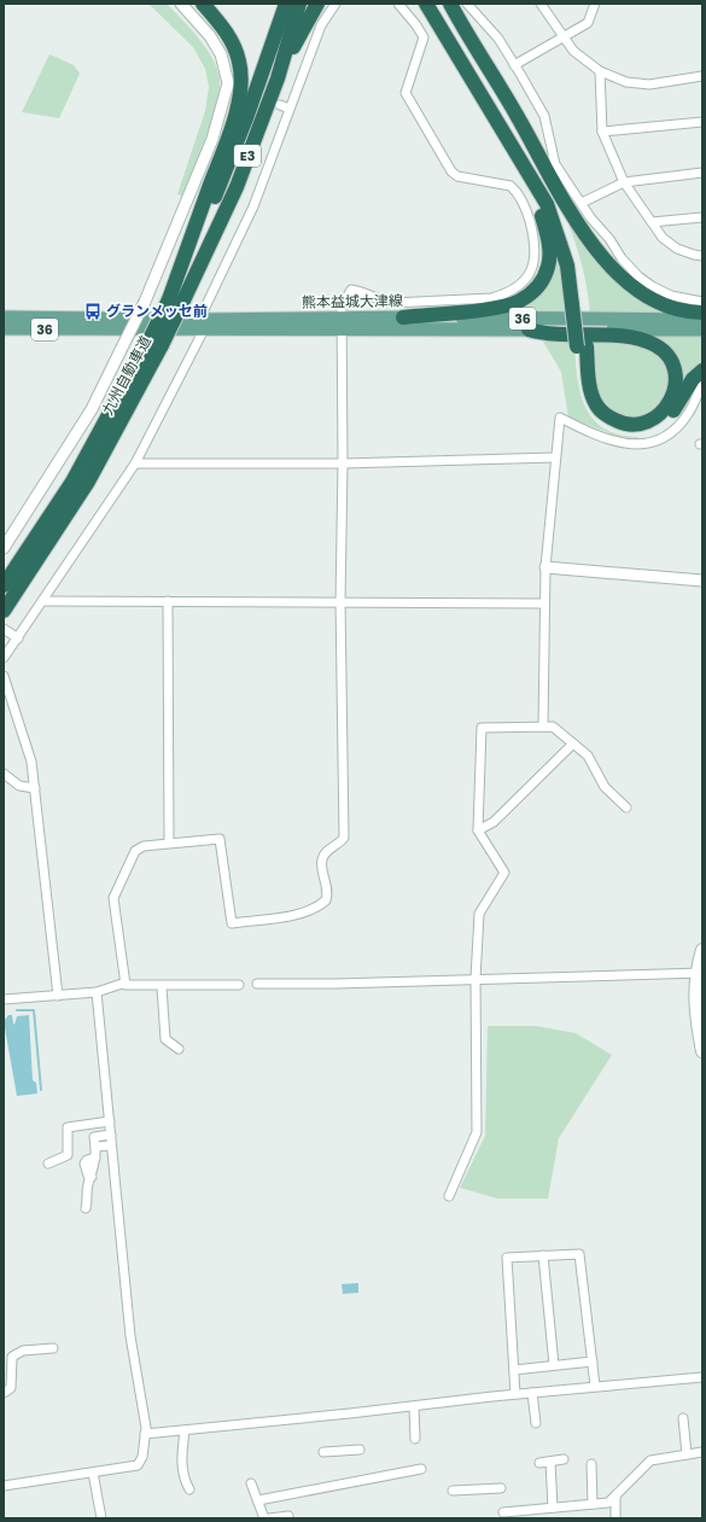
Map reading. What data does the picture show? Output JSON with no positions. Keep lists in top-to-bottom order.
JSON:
{
  "streets": {
    "highway": ["E3", "九州自動車道"],
    "main road": ["熊本益城大津線", "36"]
  },
  "places": {
    "bus stop": ["グランメッセ前"]
  }
}
